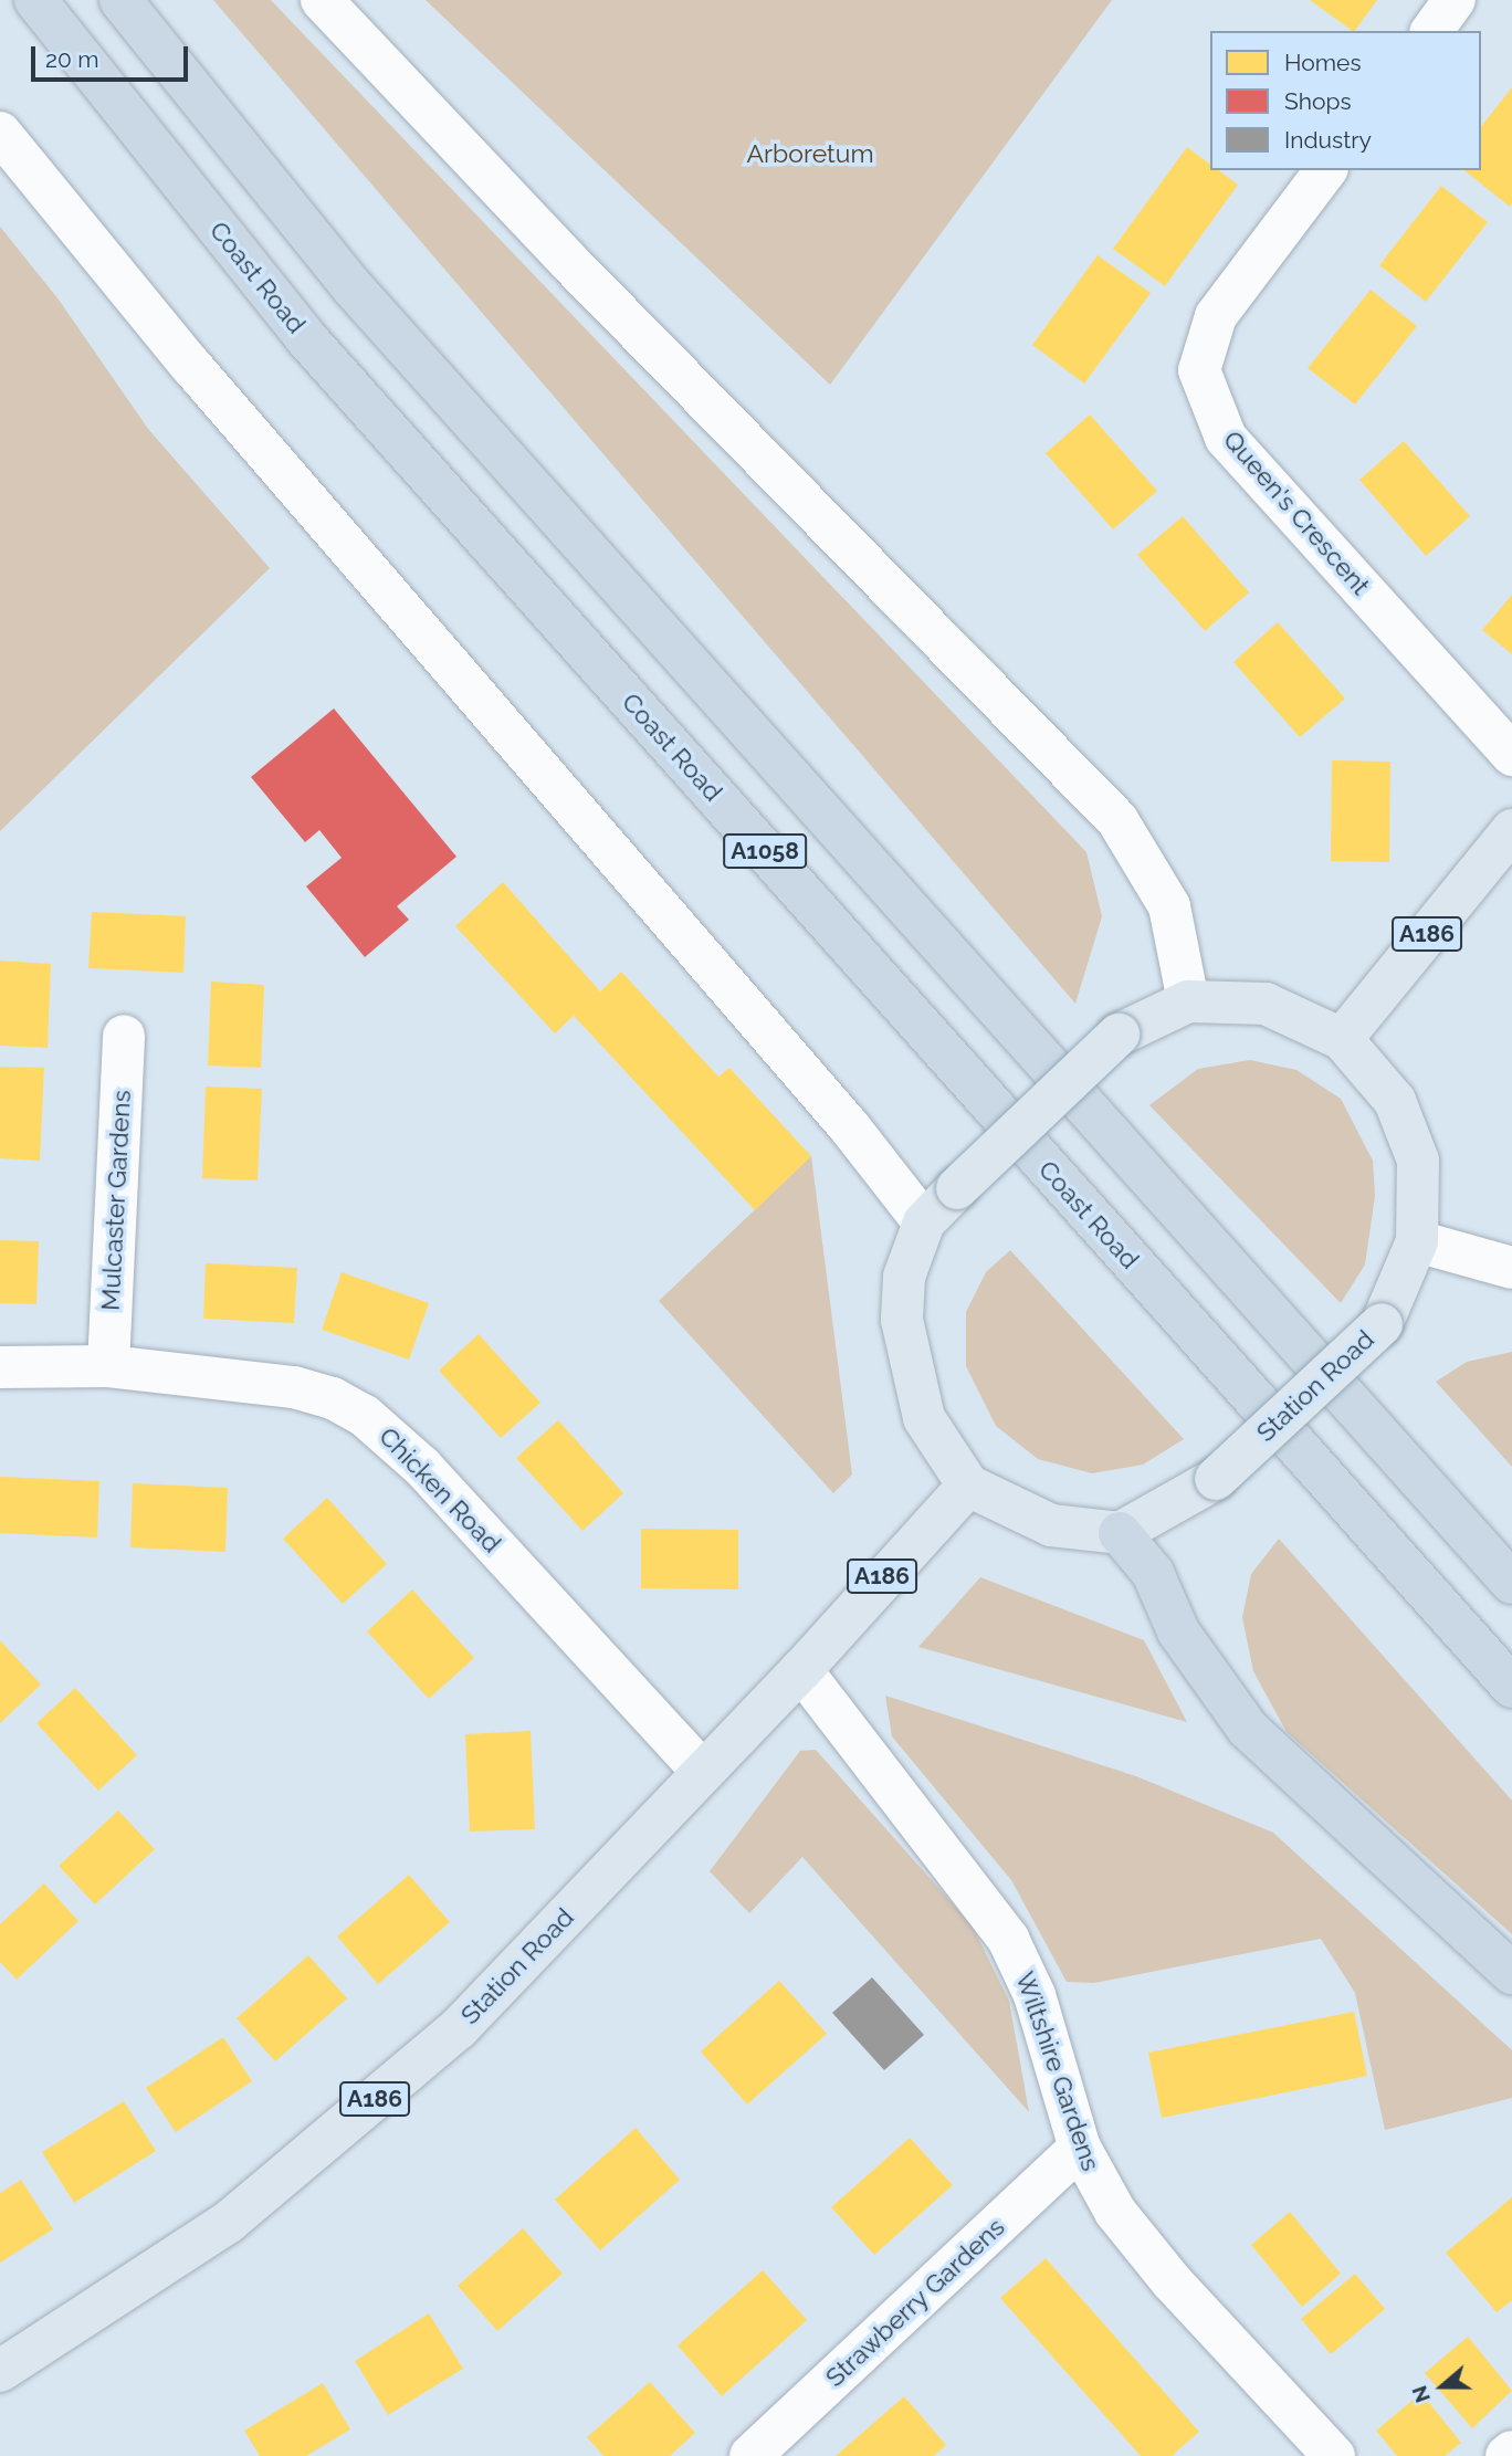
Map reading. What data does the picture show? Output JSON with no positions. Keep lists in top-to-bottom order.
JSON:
{
  "streets": {
    "highway": ["Coast Road", "A1058"],
    "main road": ["A186", "Station Road"],
    "street": [
      "Queen's Crescent",
      "Mulcaster Gardens",
      "Chicken Road",
      "Wiltshire Gardens",
      "Strawberry Gardens"
    ]
  },
  "crossings": [
    ["A186", "Station Road"],
    ["Mulcaster Gardens", "Chicken Road"],
    ["Station Road", "Chicken Road"],
    ["Station Road", "Wiltshire Gardens"],
    ["Wiltshire Gardens", "Strawberry Gardens"]
  ],
  "parks": ["Arboretum"],
  "legend": ["Homes", "Shops", "Industry"],
  "scale_bar": "20 m",
  "north": "left"
}
